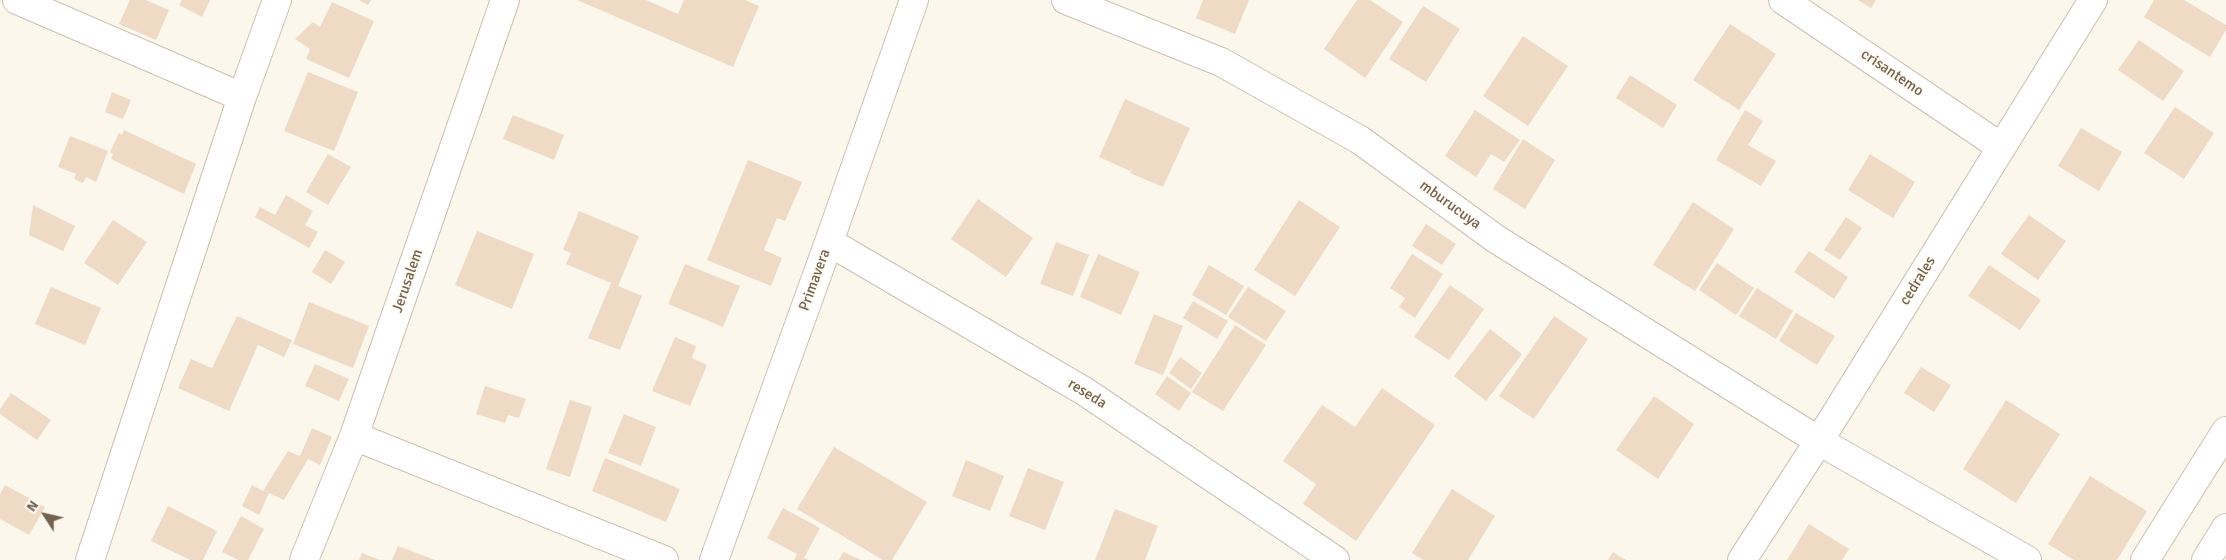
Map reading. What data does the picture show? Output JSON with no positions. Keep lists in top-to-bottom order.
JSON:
{
  "streets": {
    "street": [
      "crisantemo",
      "mburucuya",
      "Primavera",
      "Jerusalem",
      "cedrales",
      "reseda"
    ]
  },
  "crossings": [
    ["crisantemo", "cedrales"],
    ["mburucuya", "cedrales"],
    ["Primavera", "reseda"]
  ],
  "north": "top left"
}
